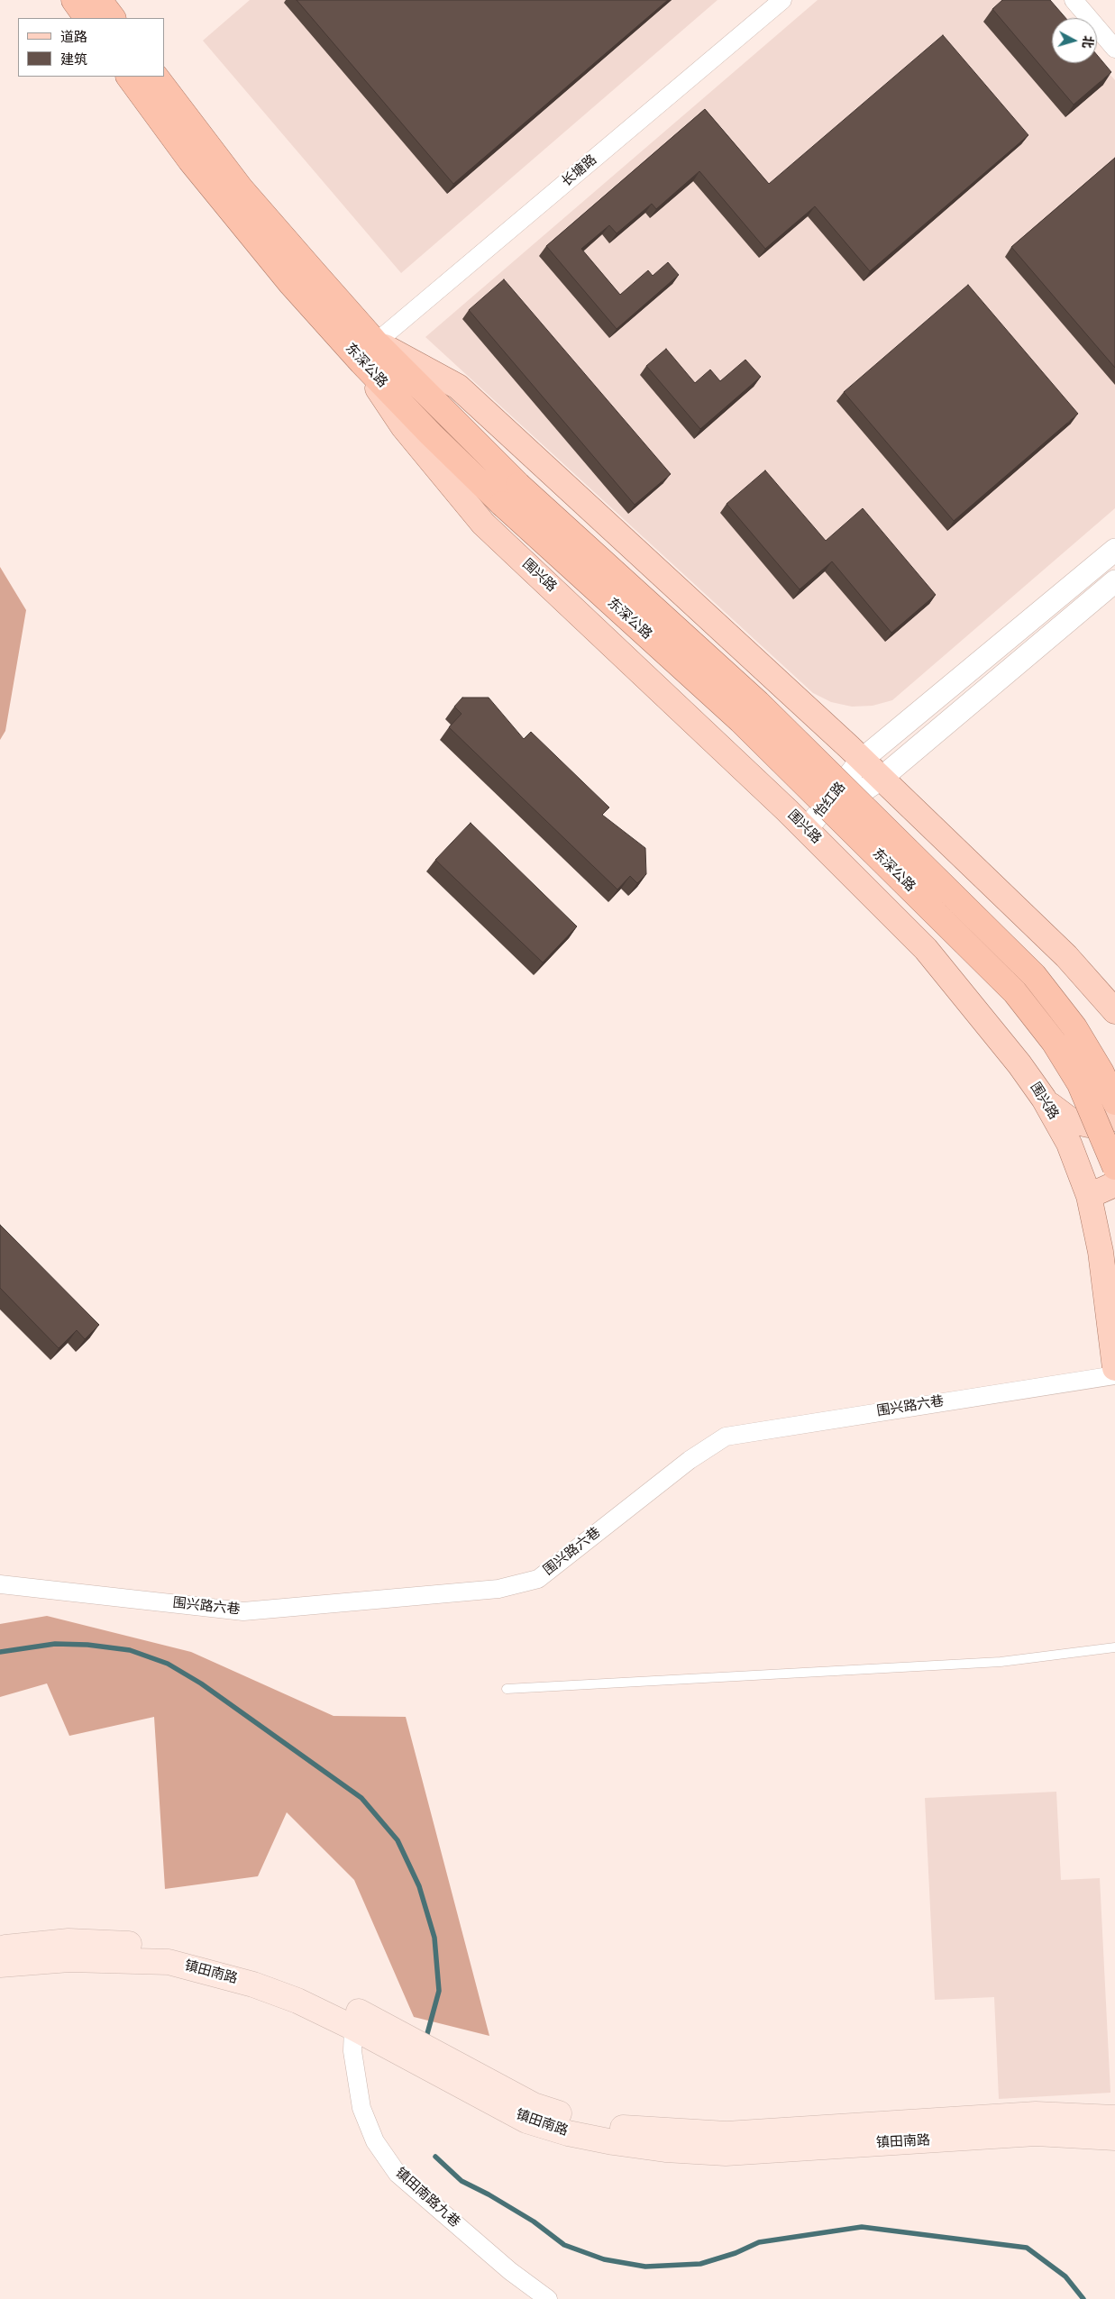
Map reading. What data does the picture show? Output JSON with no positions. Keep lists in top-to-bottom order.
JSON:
{
  "streets": {
    "highway": ["东深公路"],
    "main road": ["围兴路", "镇田南路"],
    "street": [
      "长塘路",
      "怡红路",
      "围兴路六巷",
      "镇田南路九巷"
    ]
  },
  "crossings": [
    ["长塘路", "东深公路"],
    ["东深公路", "围兴路"],
    ["围兴路", "怡红路"],
    ["镇田南路", "镇田南路九巷"]
  ],
  "legend": ["道路", "建筑"],
  "north": "right"
}
